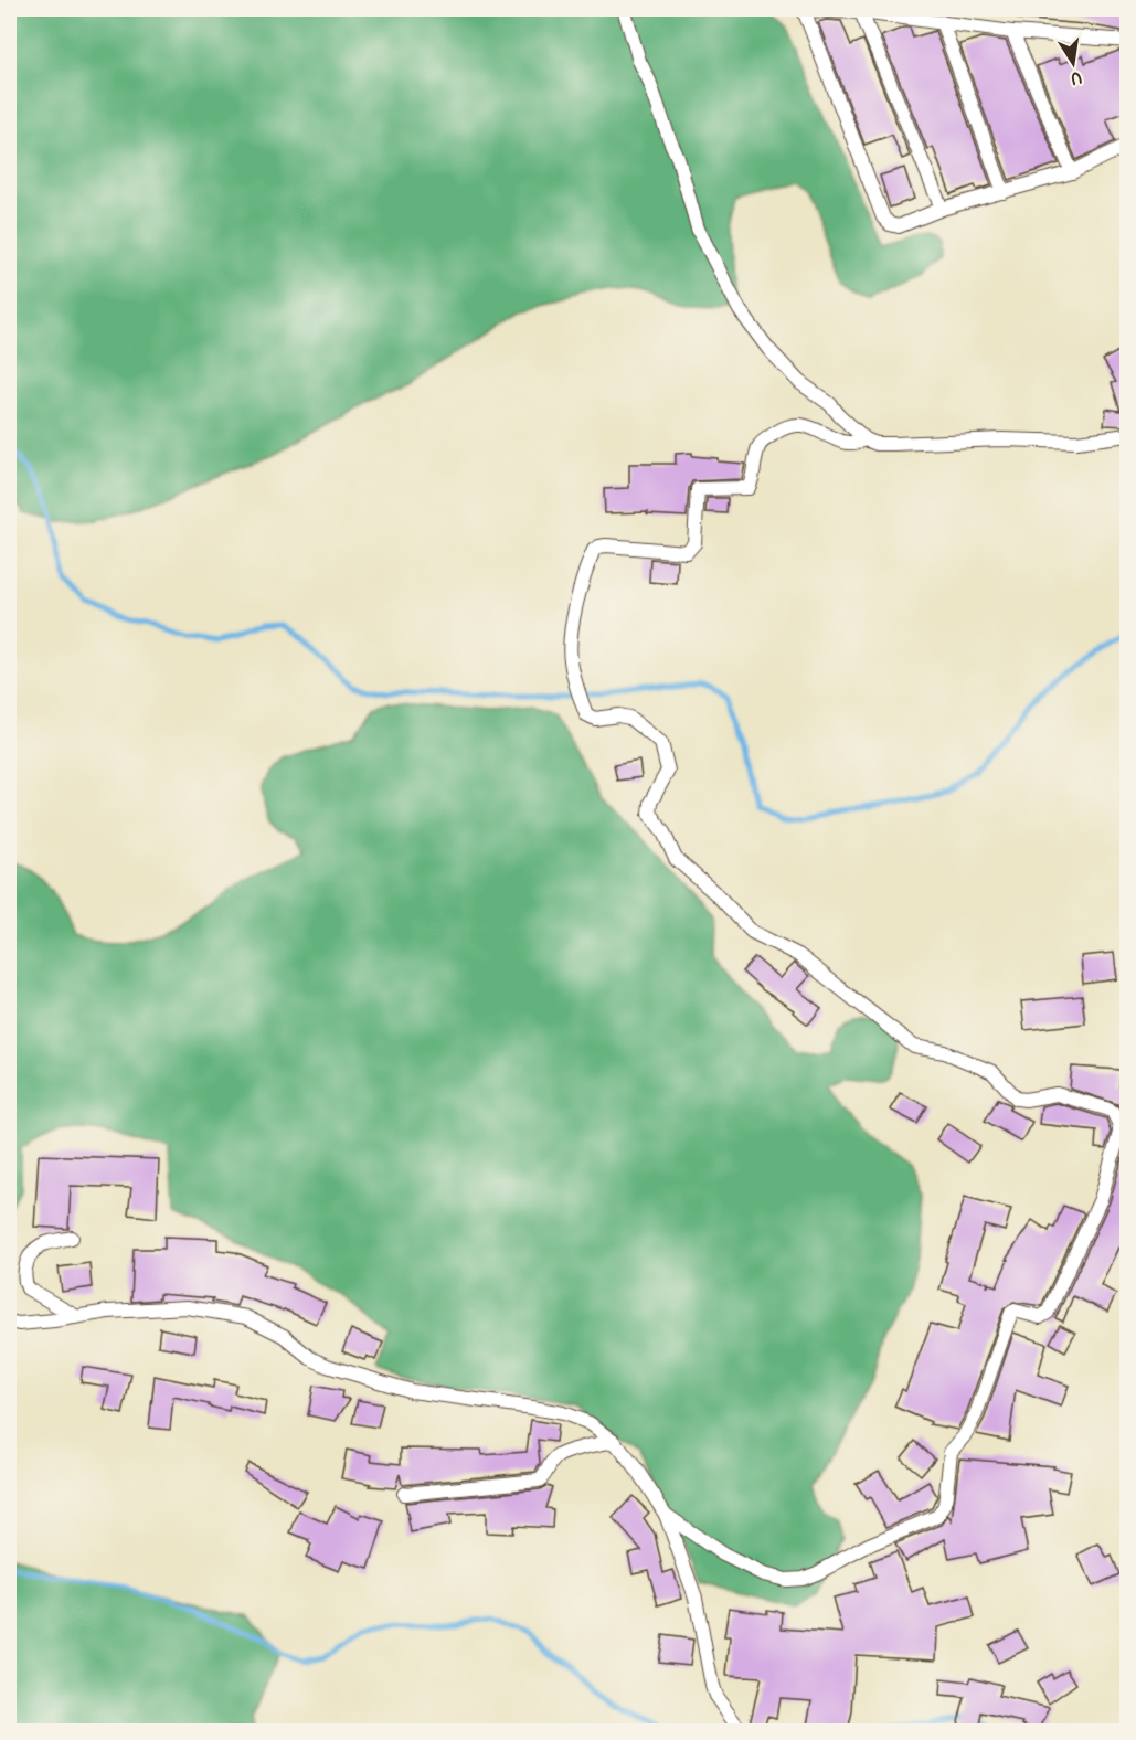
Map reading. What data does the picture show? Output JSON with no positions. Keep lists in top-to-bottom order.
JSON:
{
  "north": "bottom"
}
